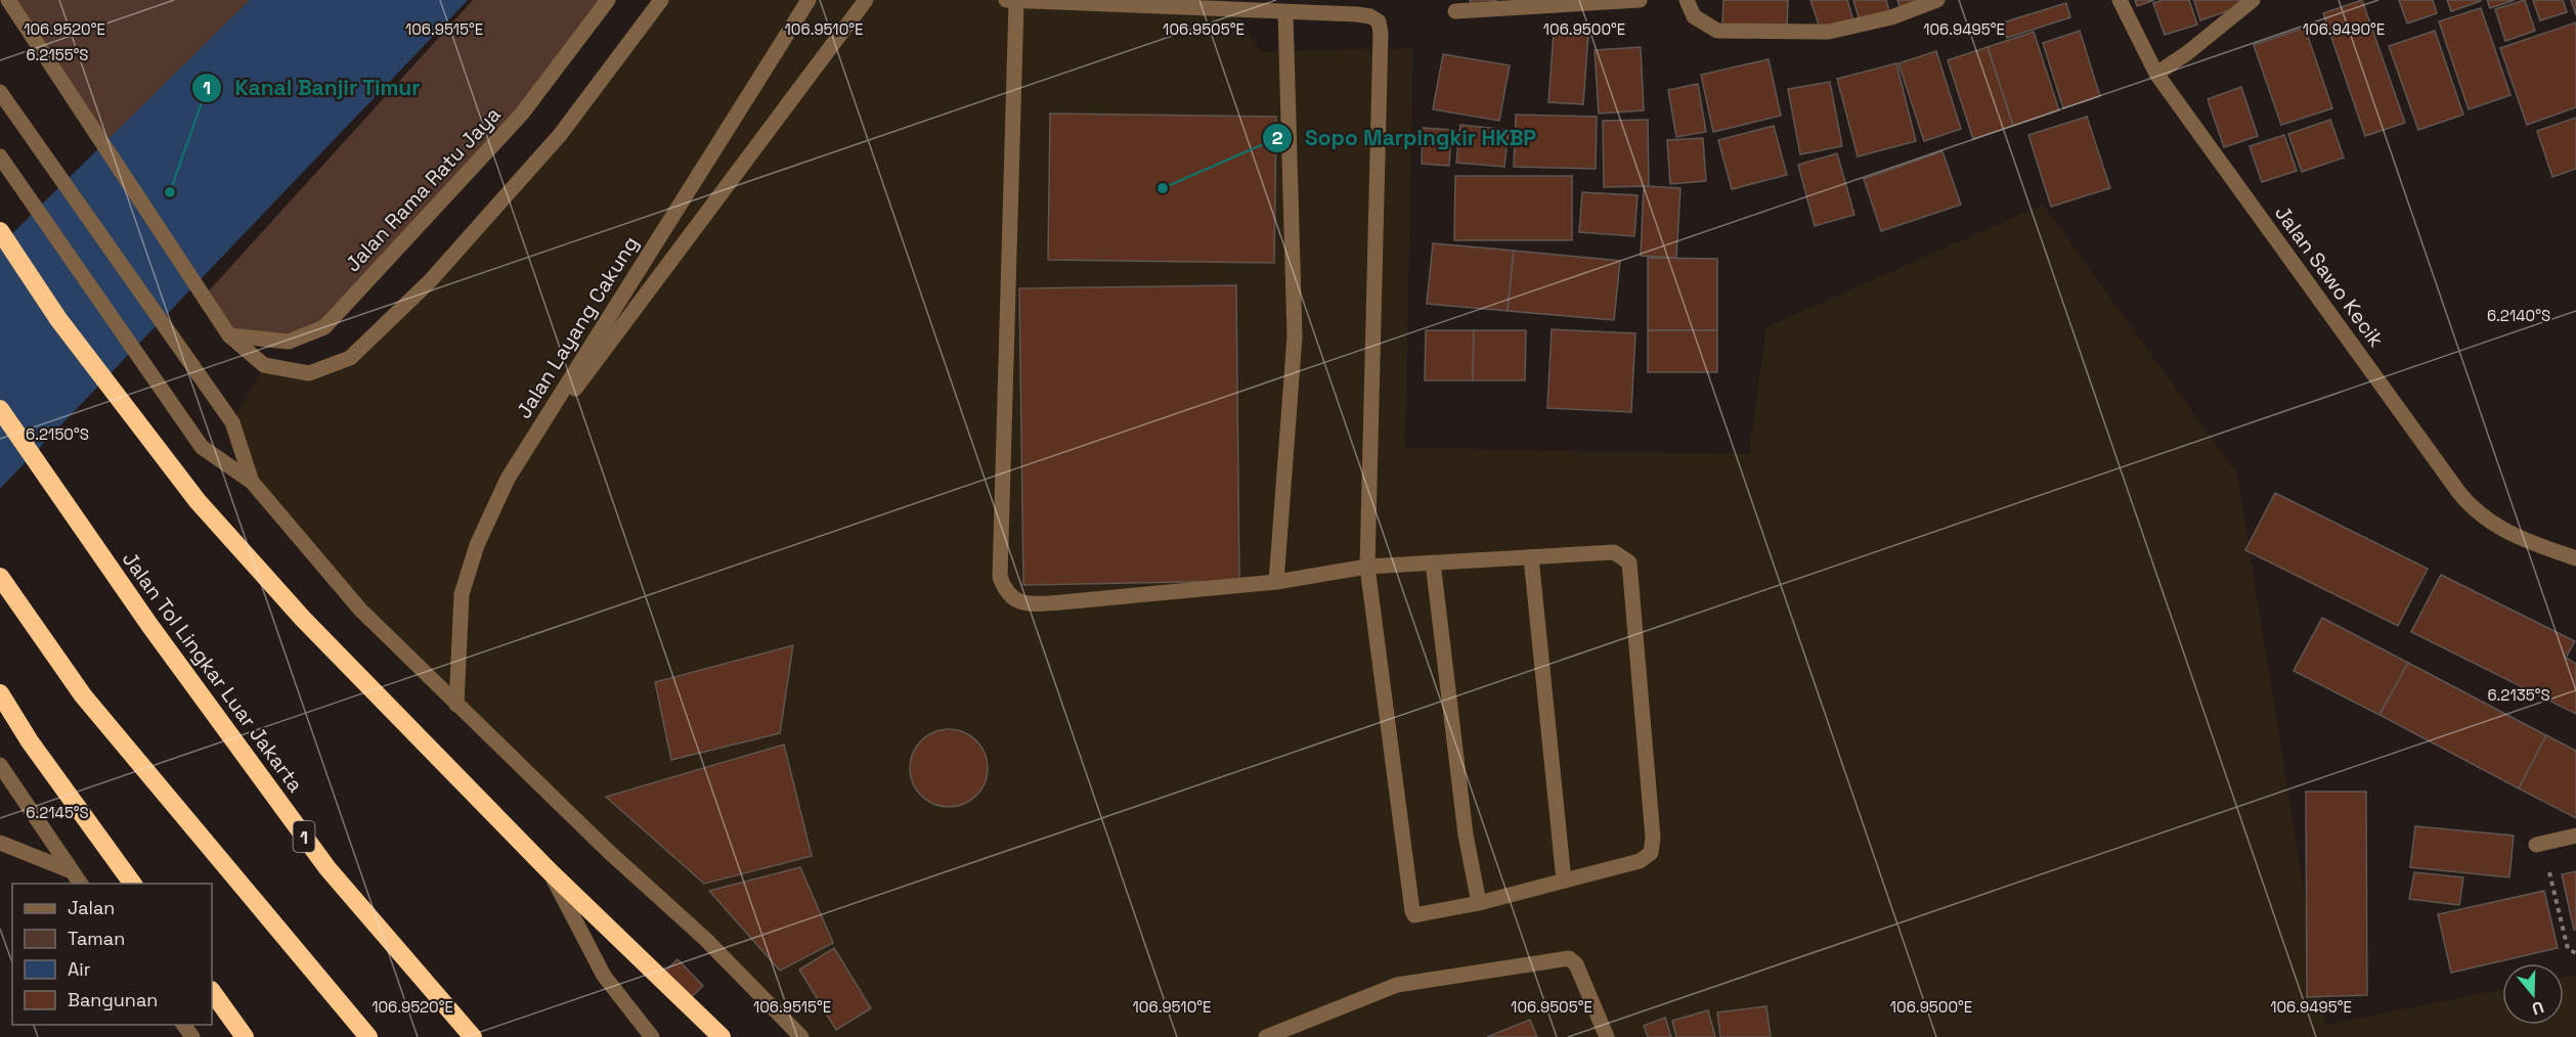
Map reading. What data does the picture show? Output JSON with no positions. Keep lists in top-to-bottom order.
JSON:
{
  "streets": {
    "highway": ["Jalan Tol Lingkar Luar Jakarta", "1"],
    "street": ["Jalan Rama Ratu Jaya", "Jalan Sawo Kecik", "Jalan Layang Cakung"]
  },
  "places": ["Sopo Marpingkir HKBP", "Kanal Banjir Timur"],
  "legend": [
    "Jalan",
    "Taman",
    "Air",
    "Bangunan"
  ],
  "north": "bottom",
  "coordinates": [
    "106.9490°E",
    "106.9520°E",
    "106.9515°E",
    "106.9510°E",
    "106.9505°E",
    "106.9500°E",
    "106.9495°E",
    "6.2155°S",
    "6.2140°S",
    "6.2150°S",
    "6.2135°S",
    "6.2145°S"
  ]
}
